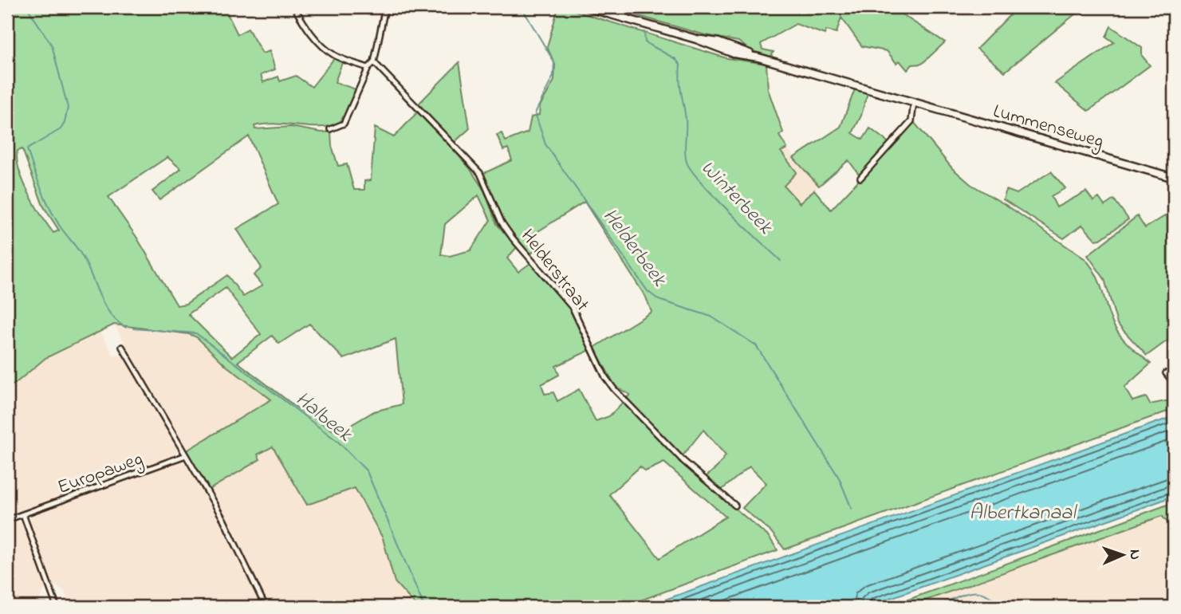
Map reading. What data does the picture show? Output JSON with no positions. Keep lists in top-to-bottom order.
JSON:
{
  "streets": {
    "main road": ["Lummenseweg"],
    "street": ["Helderstraat", "Europaweg"]
  },
  "water": [
    "Winterbeek",
    "Helderbeek",
    "Halbeek",
    "Albertkanaal"
  ],
  "north": "right"
}
